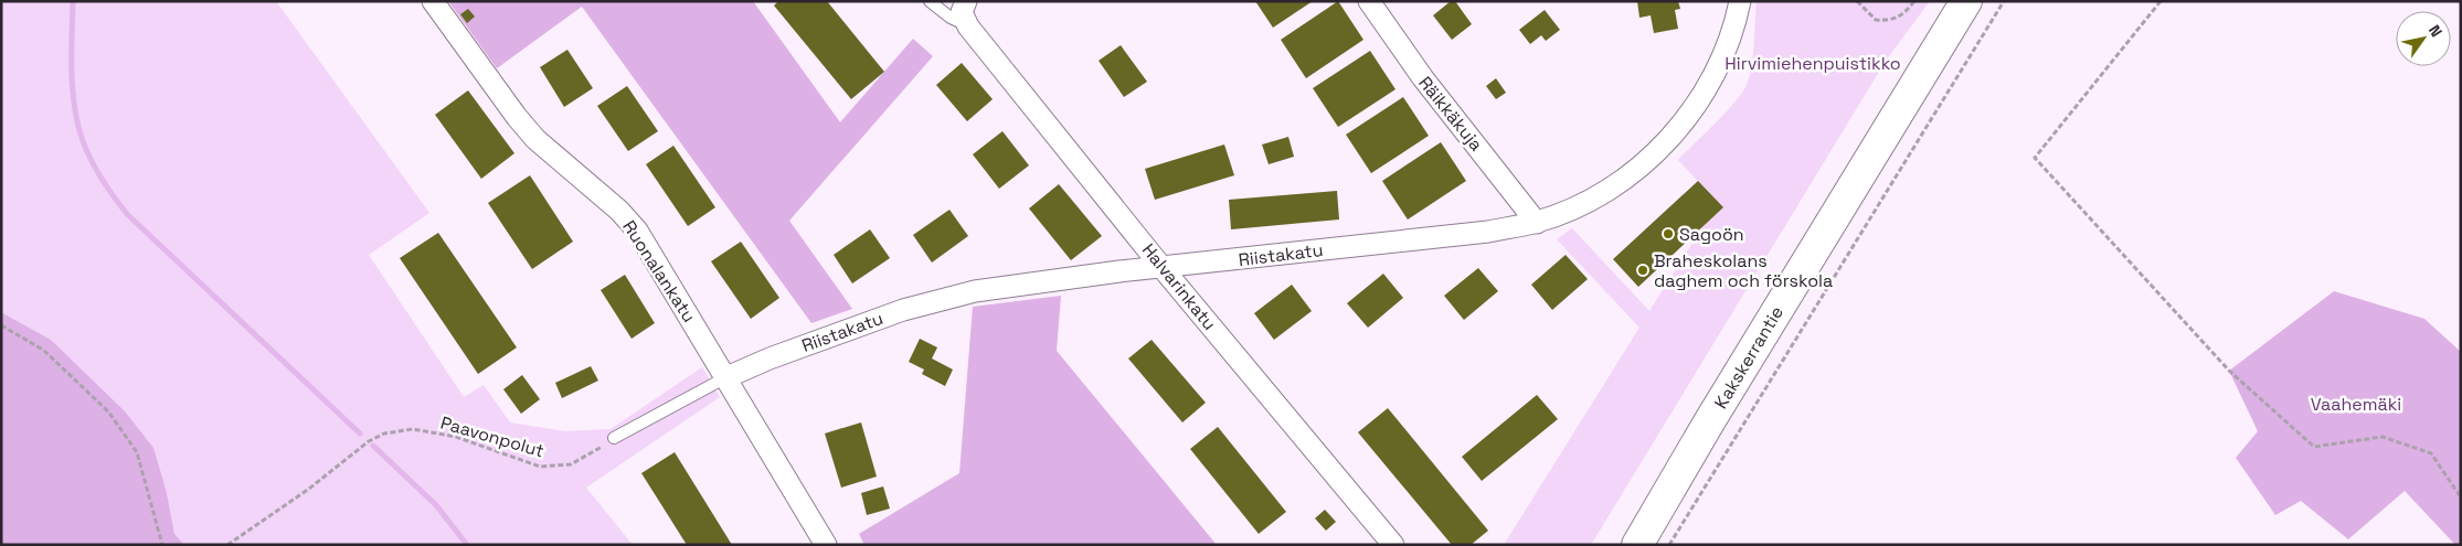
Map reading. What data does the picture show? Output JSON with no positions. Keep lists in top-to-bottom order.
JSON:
{
  "streets": {
    "main road": ["Kakskerrantie"],
    "street": [
      "Räikkäkuja",
      "Riistakatu",
      "Ruonalankatu",
      "Halvarinkatu"
    ],
    "path": ["Paavonpolut"]
  },
  "crossings": [
    ["Räikkäkuja", "Riistakatu"],
    ["Riistakatu", "Ruonalankatu"],
    ["Riistakatu", "Halvarinkatu"]
  ],
  "parks": ["Hirvimiehenpuistikko", "Vaahemäki"],
  "places": ["Sagoön", "Braheskolans daghem och förskola"],
  "north": "top right"
}
